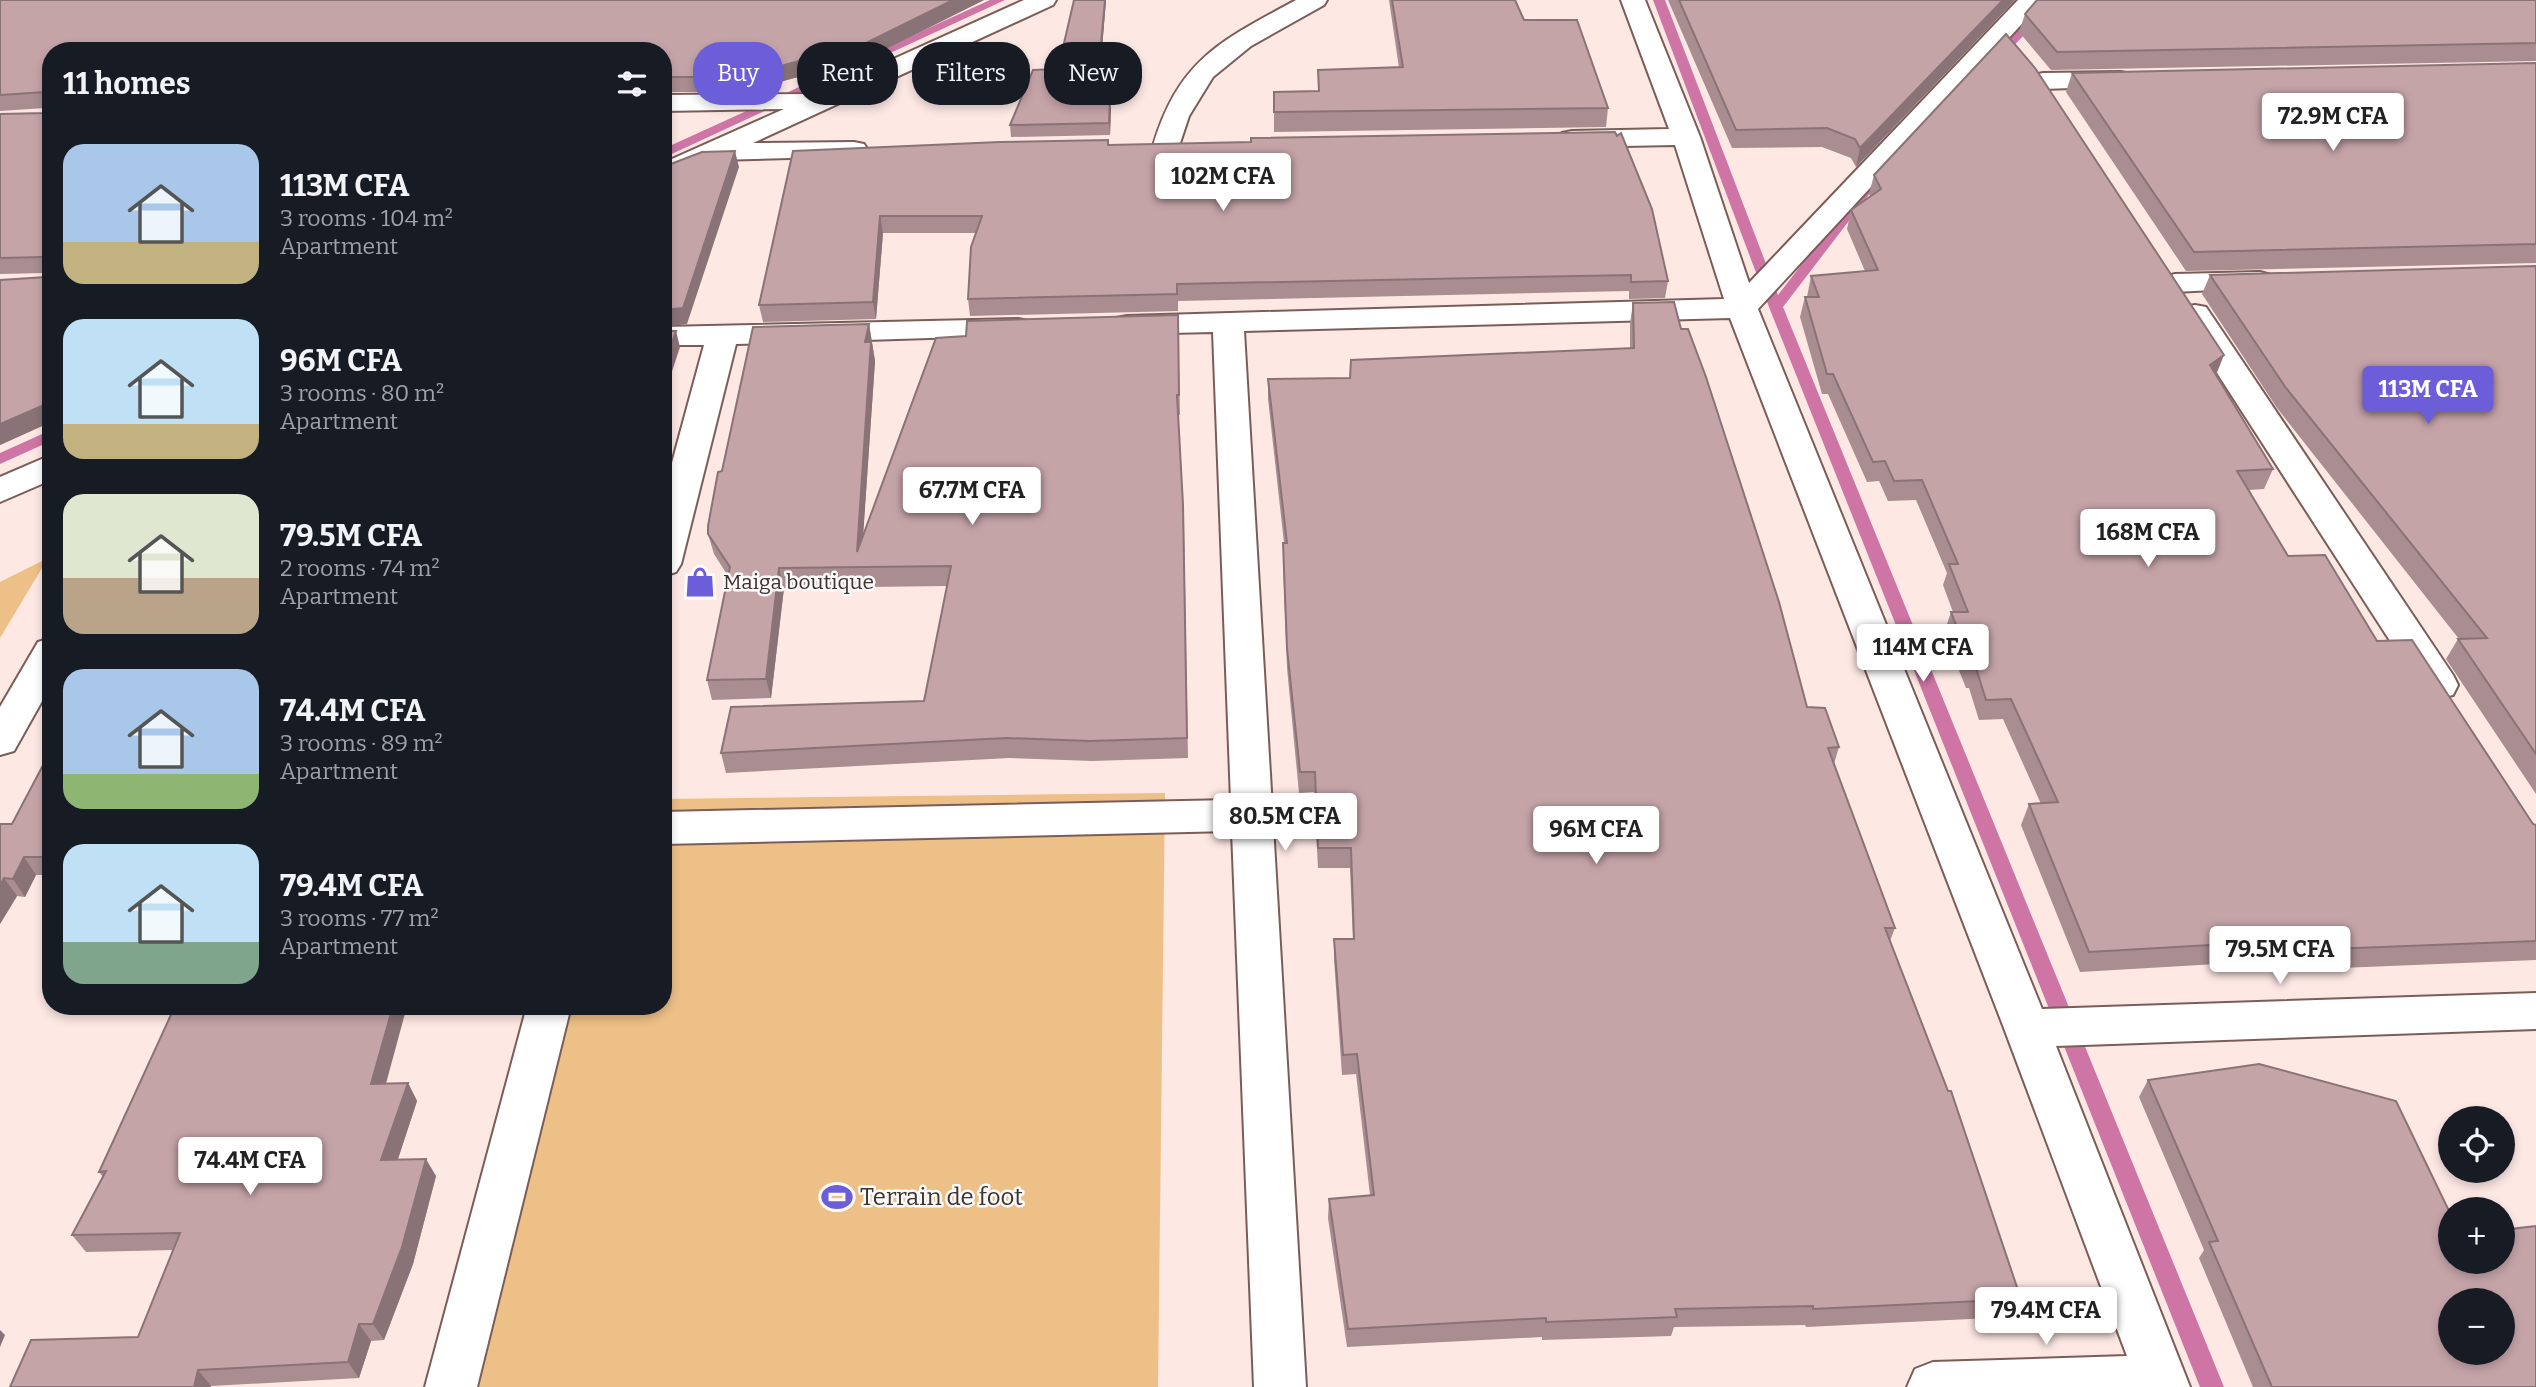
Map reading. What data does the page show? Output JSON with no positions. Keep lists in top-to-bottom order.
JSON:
{
  "places": {
    "shop": ["Maiga boutique"],
    "sports": ["Terrain de foot"]
  },
  "page": {
    "chip": [
      "Buy",
      "Rent",
      "Filters",
      "New"
    ],
    "heading": "11 homes",
    "price": [
      "72.9M CFA",
      "102M CFA",
      "113M CFA",
      "67.7M CFA",
      "168M CFA",
      "114M CFA",
      "80.5M CFA",
      "96M CFA",
      "79.5M CFA",
      "74.4M CFA",
      "79.4M CFA"
    ],
    "list": [
      {
        "name": "113M CFA",
        "note": "3 rooms · 104 m² · Apartment"
      },
      {
        "name": "96M CFA",
        "note": "3 rooms · 80 m² · Apartment"
      },
      {
        "name": "79.5M CFA",
        "note": "2 rooms · 74 m² · Apartment"
      },
      {
        "name": "74.4M CFA",
        "note": "3 rooms · 89 m² · Apartment"
      },
      {
        "name": "79.4M CFA",
        "note": "3 rooms · 77 m² · Apartment"
      }
    ],
    "map_buttons": ["+", "−"]
  }
}
